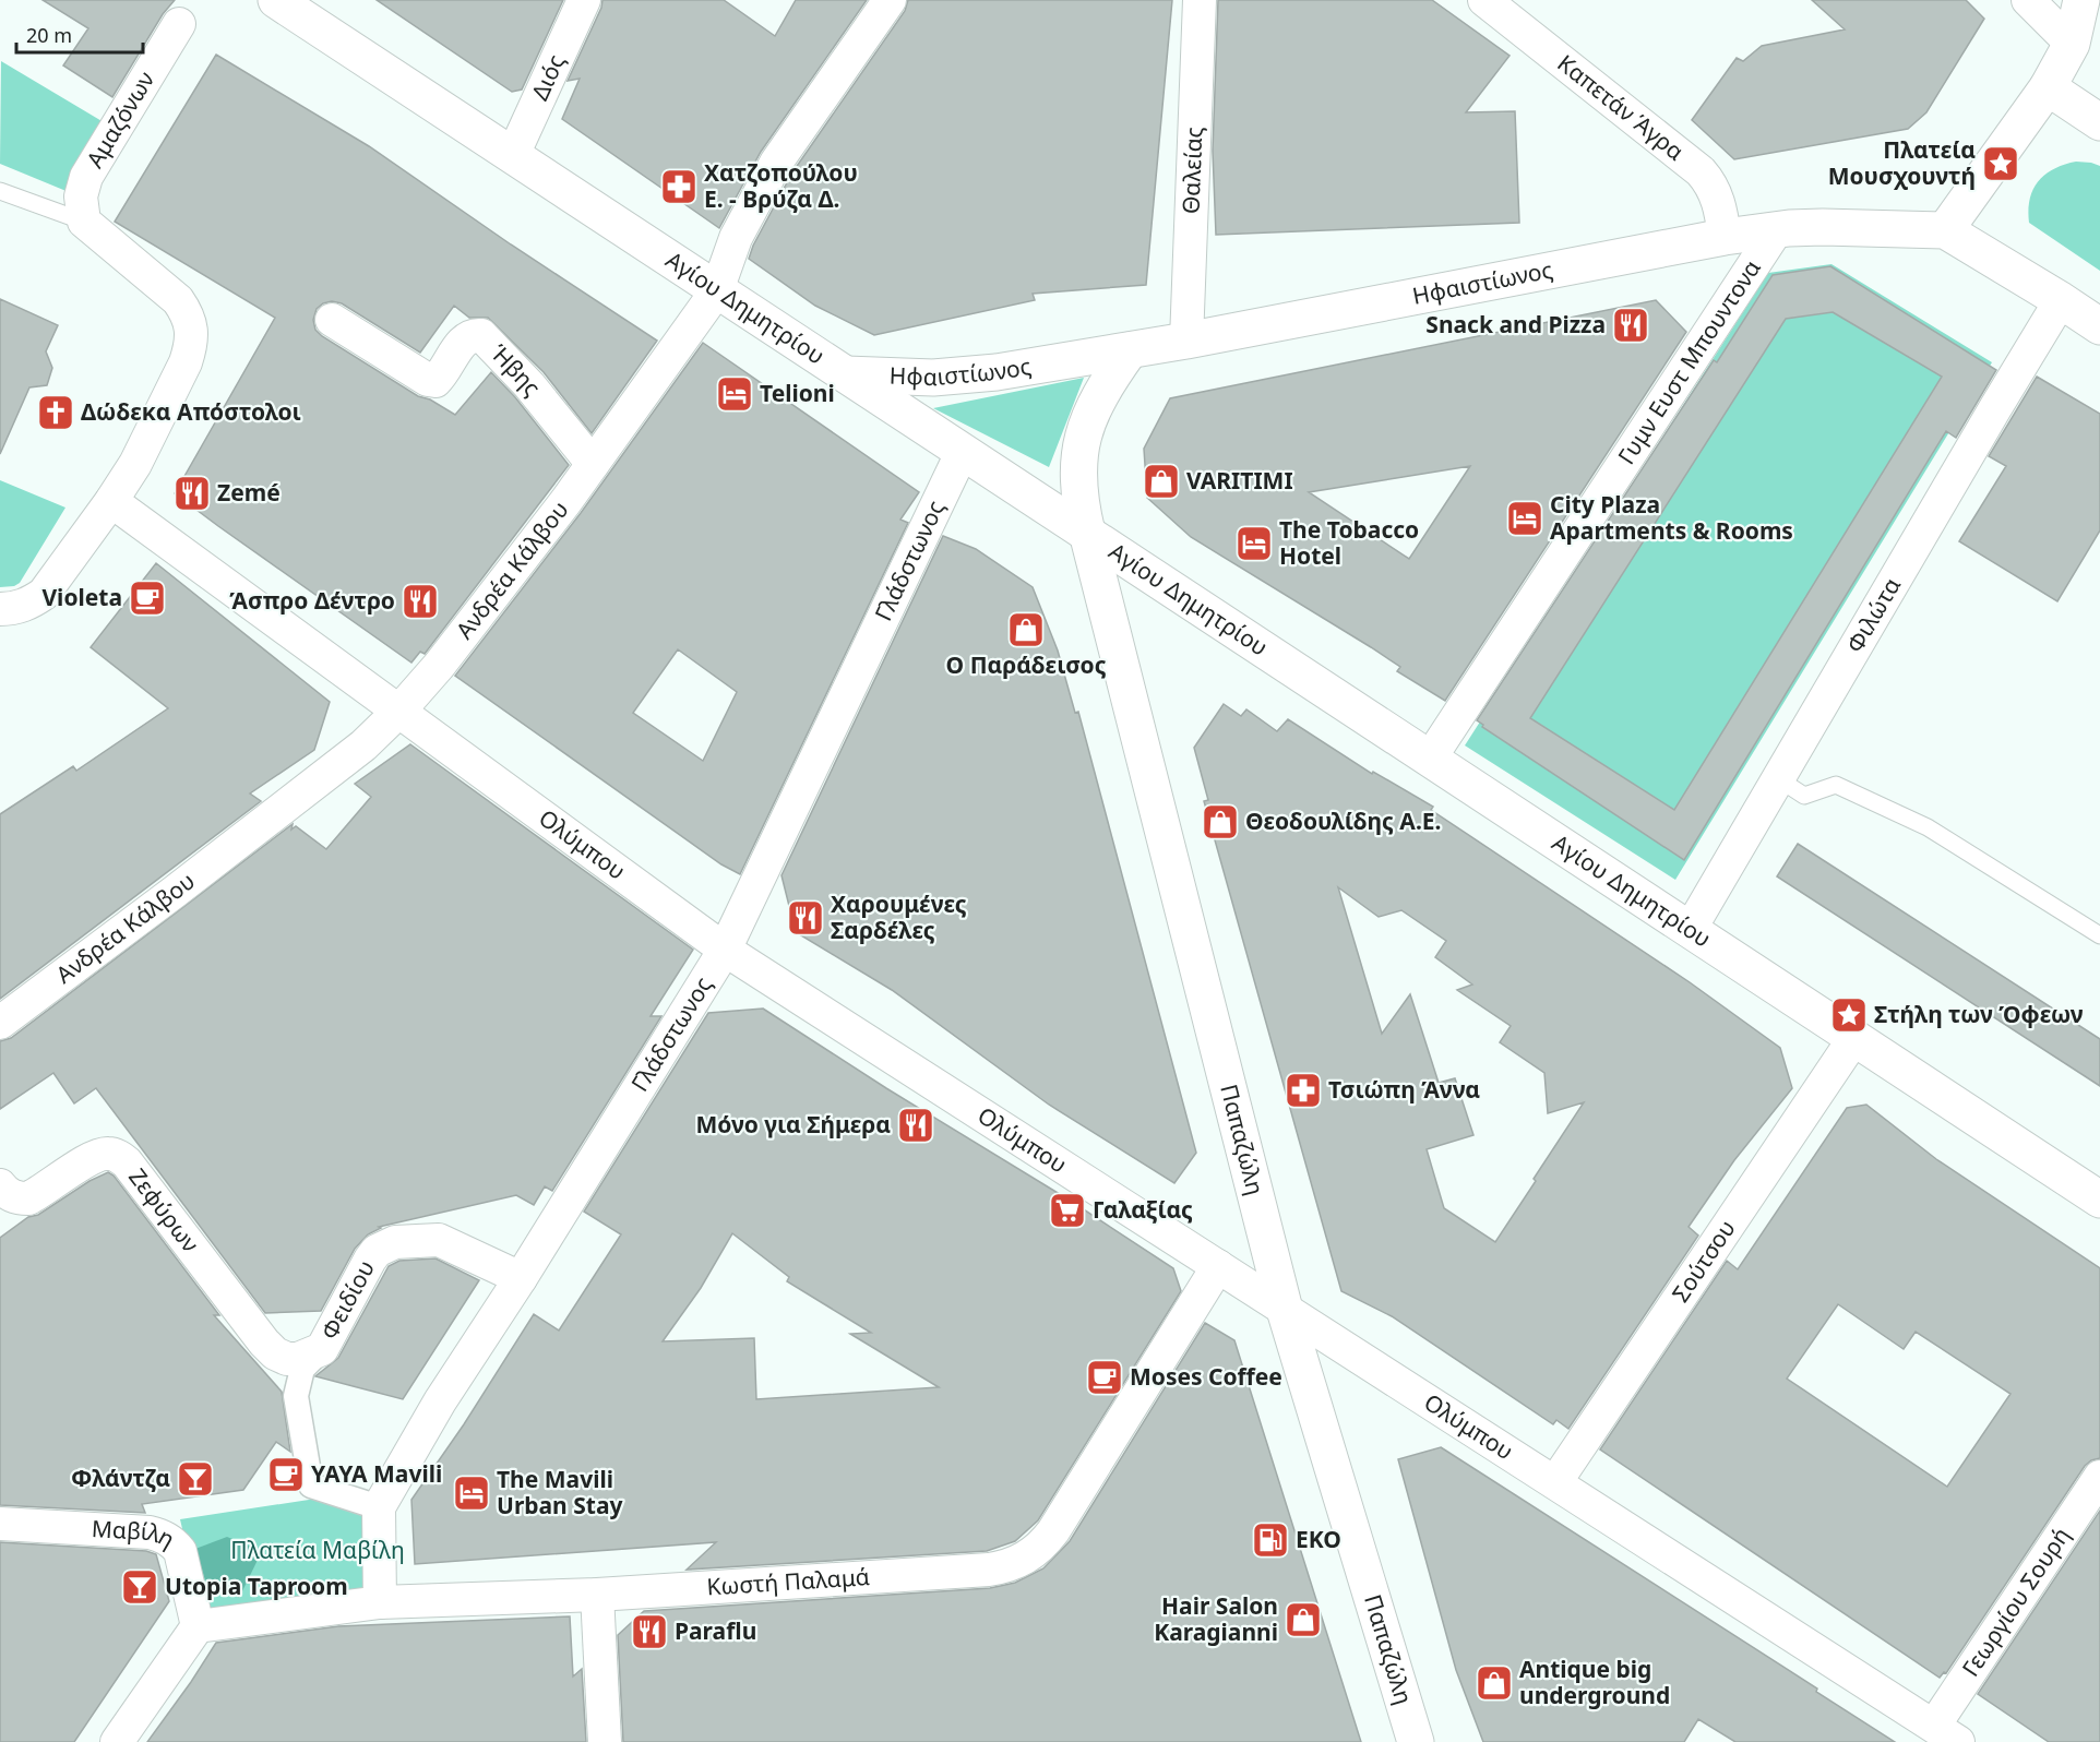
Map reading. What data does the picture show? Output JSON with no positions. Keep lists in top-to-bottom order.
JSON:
{
  "streets": {
    "main road": ["Ηφαιστίωνος", "Αγίου Δημητρίου", "Παπαζώλη"],
    "street": [
      "Διός",
      "Καπετάν Άγρα",
      "Αμαζόνων",
      "Θαλείας",
      "Γυμν Ευστ Μπουντονα",
      "Ήβης",
      "Γλάδστωνος",
      "Ανδρέα Κάλβου",
      "Φιλώτα",
      "Ολύμπου",
      "Ζεφύρων",
      "Σούτσου",
      "Φειδίου",
      "Μαβίλη",
      "Κωστή Παλαμά",
      "Γεωργίου Σουρή"
    ]
  },
  "crossings": [
    ["Διός", "Αγίου Δημητρίου"],
    ["Καπετάν Άγρα", "Ηφαιστίωνος"],
    ["Θαλείας", "Ηφαιστίωνος"],
    ["Ηφαιστίωνος", "Αγίου Δημητρίου"],
    ["Ηφαιστίωνος", "Γυμν Ευστ Μπουντονα"],
    ["Ηφαιστίωνος", "Παπαζώλη"],
    ["Αγίου Δημητρίου", "Γυμν Ευστ Μπουντονα"],
    ["Αγίου Δημητρίου", "Γλάδστωνος"],
    ["Αγίου Δημητρίου", "Ανδρέα Κάλβου"],
    ["Αγίου Δημητρίου", "Φιλώτα"],
    ["Αγίου Δημητρίου", "Παπαζώλη"],
    ["Αγίου Δημητρίου", "Σούτσου"],
    ["Ήβης", "Ανδρέα Κάλβου"],
    ["Γλάδστωνος", "Ολύμπου"],
    ["Γλάδστωνος", "Φειδίου"],
    ["Ανδρέα Κάλβου", "Ολύμπου"],
    ["Ολύμπου", "Παπαζώλη"],
    ["Ολύμπου", "Σούτσου"],
    ["Ολύμπου", "Κωστή Παλαμά"],
    ["Ολύμπου", "Γεωργίου Σουρή"],
    ["Ζεφύρων", "Φειδίου"],
    ["Μαβίλη", "Κωστή Παλαμά"]
  ],
  "parks": ["Πλατεία Μαβίλη"],
  "places": {
    "place": ["Πλατεία Μουσχουντή", "Στήλη των Όφεων"],
    "pharmacy": ["Χατζοπούλου Ε. - Βρύζα Δ.", "Τσιώπη Άννα"],
    "restaurant": [
      "Snack and Pizza",
      "Zemé",
      "Άσπρο Δέντρο",
      "Χαρουμένες Σαρδέλες",
      "Μόνο για Σήμερα",
      "Paraflu"
    ],
    "hotel": [
      "Telioni",
      "City Plaza Apartments & Rooms",
      "The Tobacco Hotel",
      "The Mavili Urban Stay"
    ],
    "church": ["Δώδεκα Απόστολοι"],
    "shop": [
      "VARITIMI",
      "Ο Παράδεισος",
      "Θεοδουλίδης Α.Ε.",
      "Hair Salon Karagianni",
      "Antique big underground"
    ],
    "cafe": ["Violeta", "Moses Coffee", "YAYA Mavili"],
    "supermarket": ["Γαλαξίας"],
    "bar": ["Φλάντζα", "Utopia Taproom"],
    "fuel station": ["EKO"]
  },
  "scale_bar": "20 m"
}
